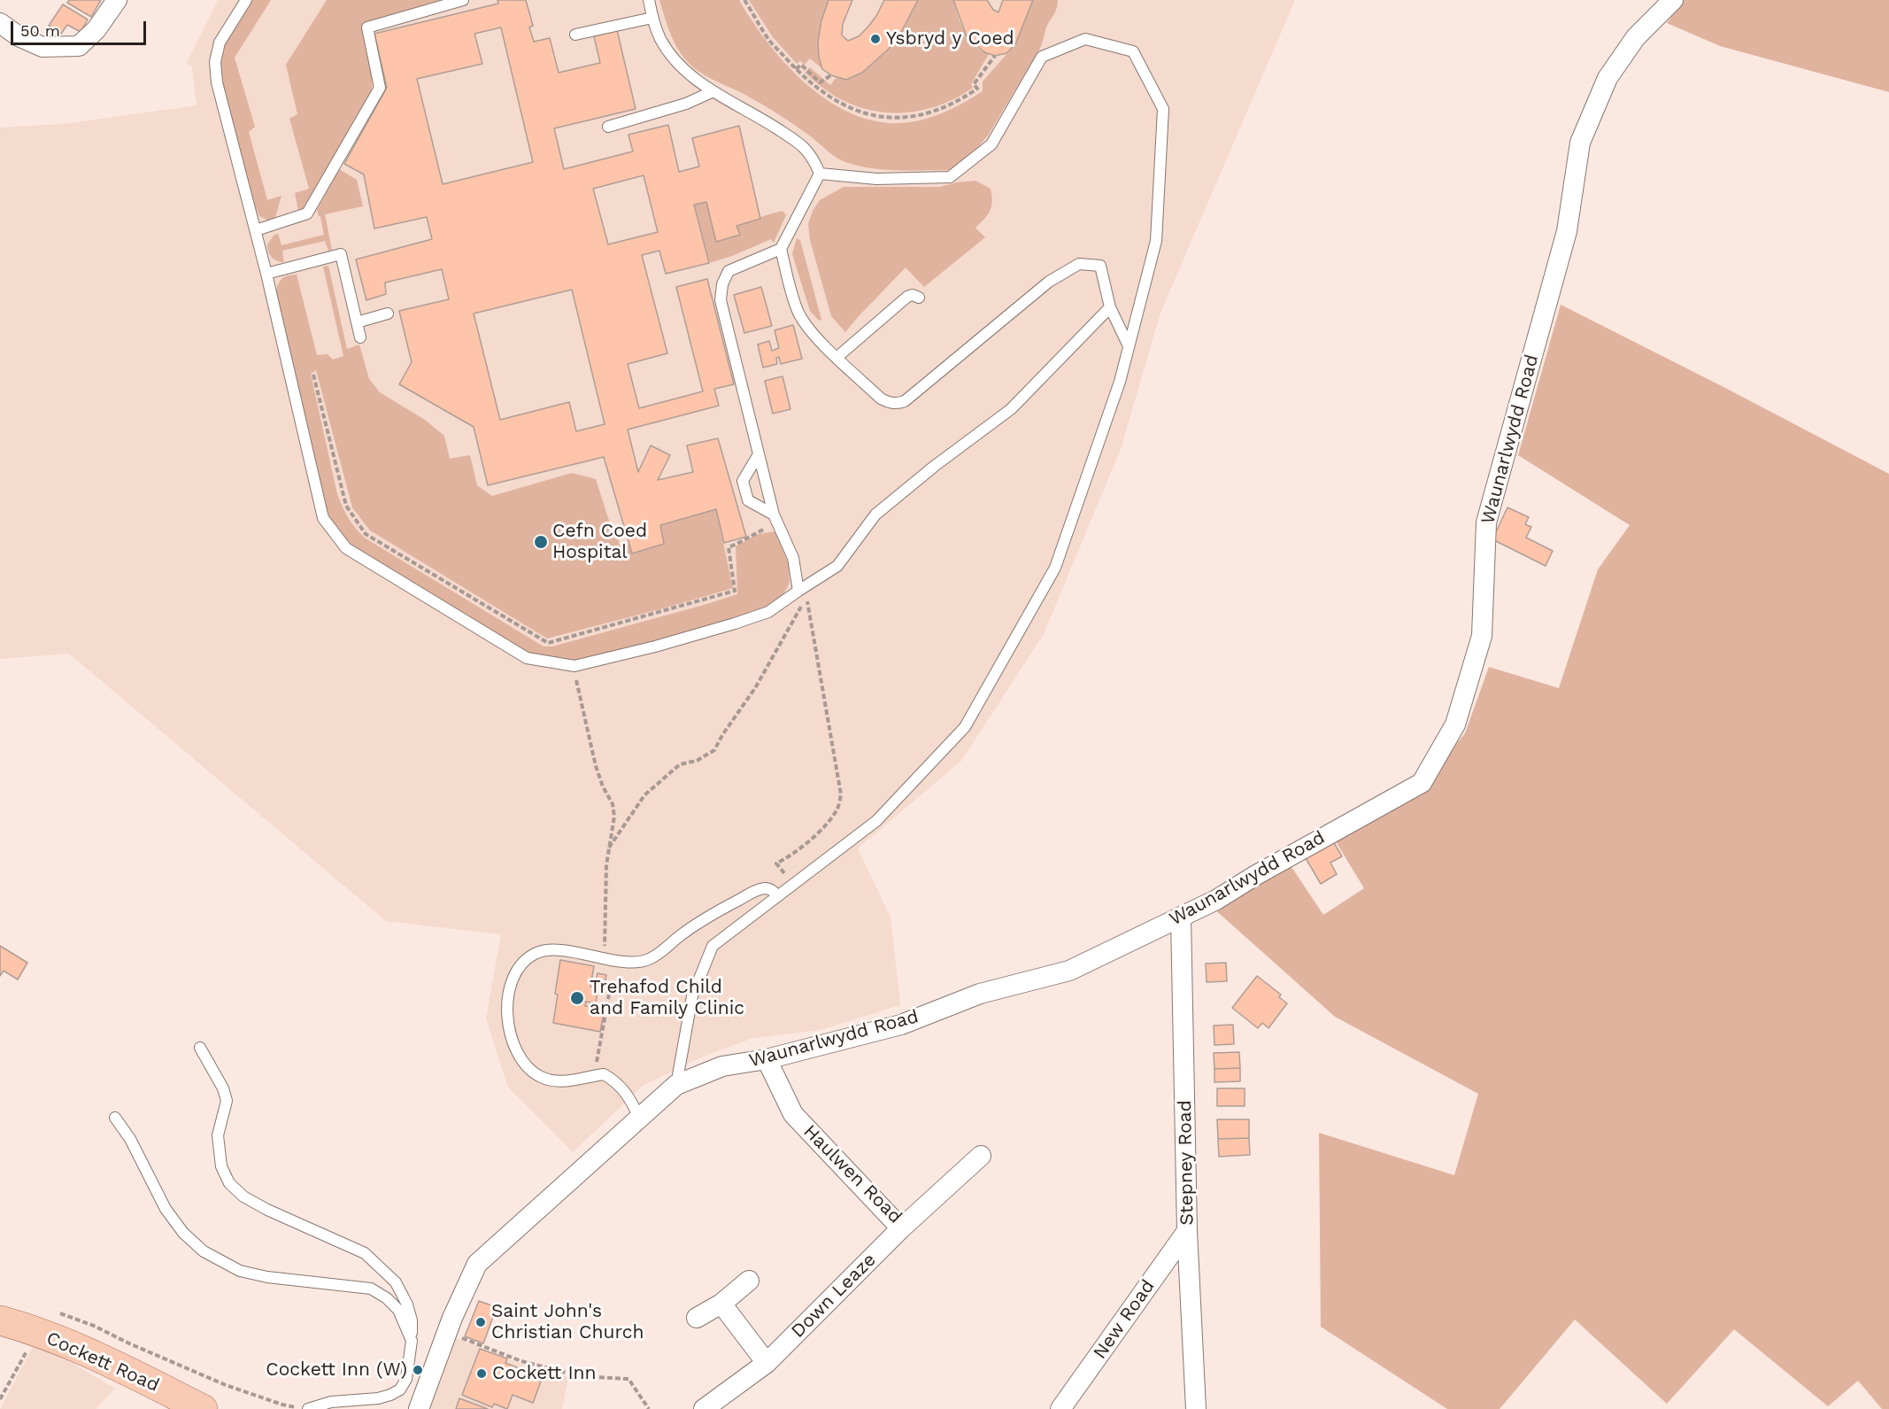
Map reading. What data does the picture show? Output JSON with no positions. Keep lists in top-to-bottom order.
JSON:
{
  "streets": {
    "main road": ["Cockett Road"],
    "street": [
      "Waunarlwydd Road",
      "Stepney Road",
      "Haulwen Road",
      "Down Leaze",
      "New Road"
    ]
  },
  "crossings": [
    ["Waunarlwydd Road", "Stepney Road"],
    ["Waunarlwydd Road", "Haulwen Road"],
    ["Stepney Road", "New Road"],
    ["Haulwen Road", "Down Leaze"]
  ],
  "places": [
    "Ysbryd y Coed",
    "Cefn Coed Hospital",
    "Trehafod Child and Family Clinic",
    "Saint John's Christian Church",
    "Cockett Inn (W)",
    "Cockett Inn"
  ],
  "scale_bar": "50 m"
}
